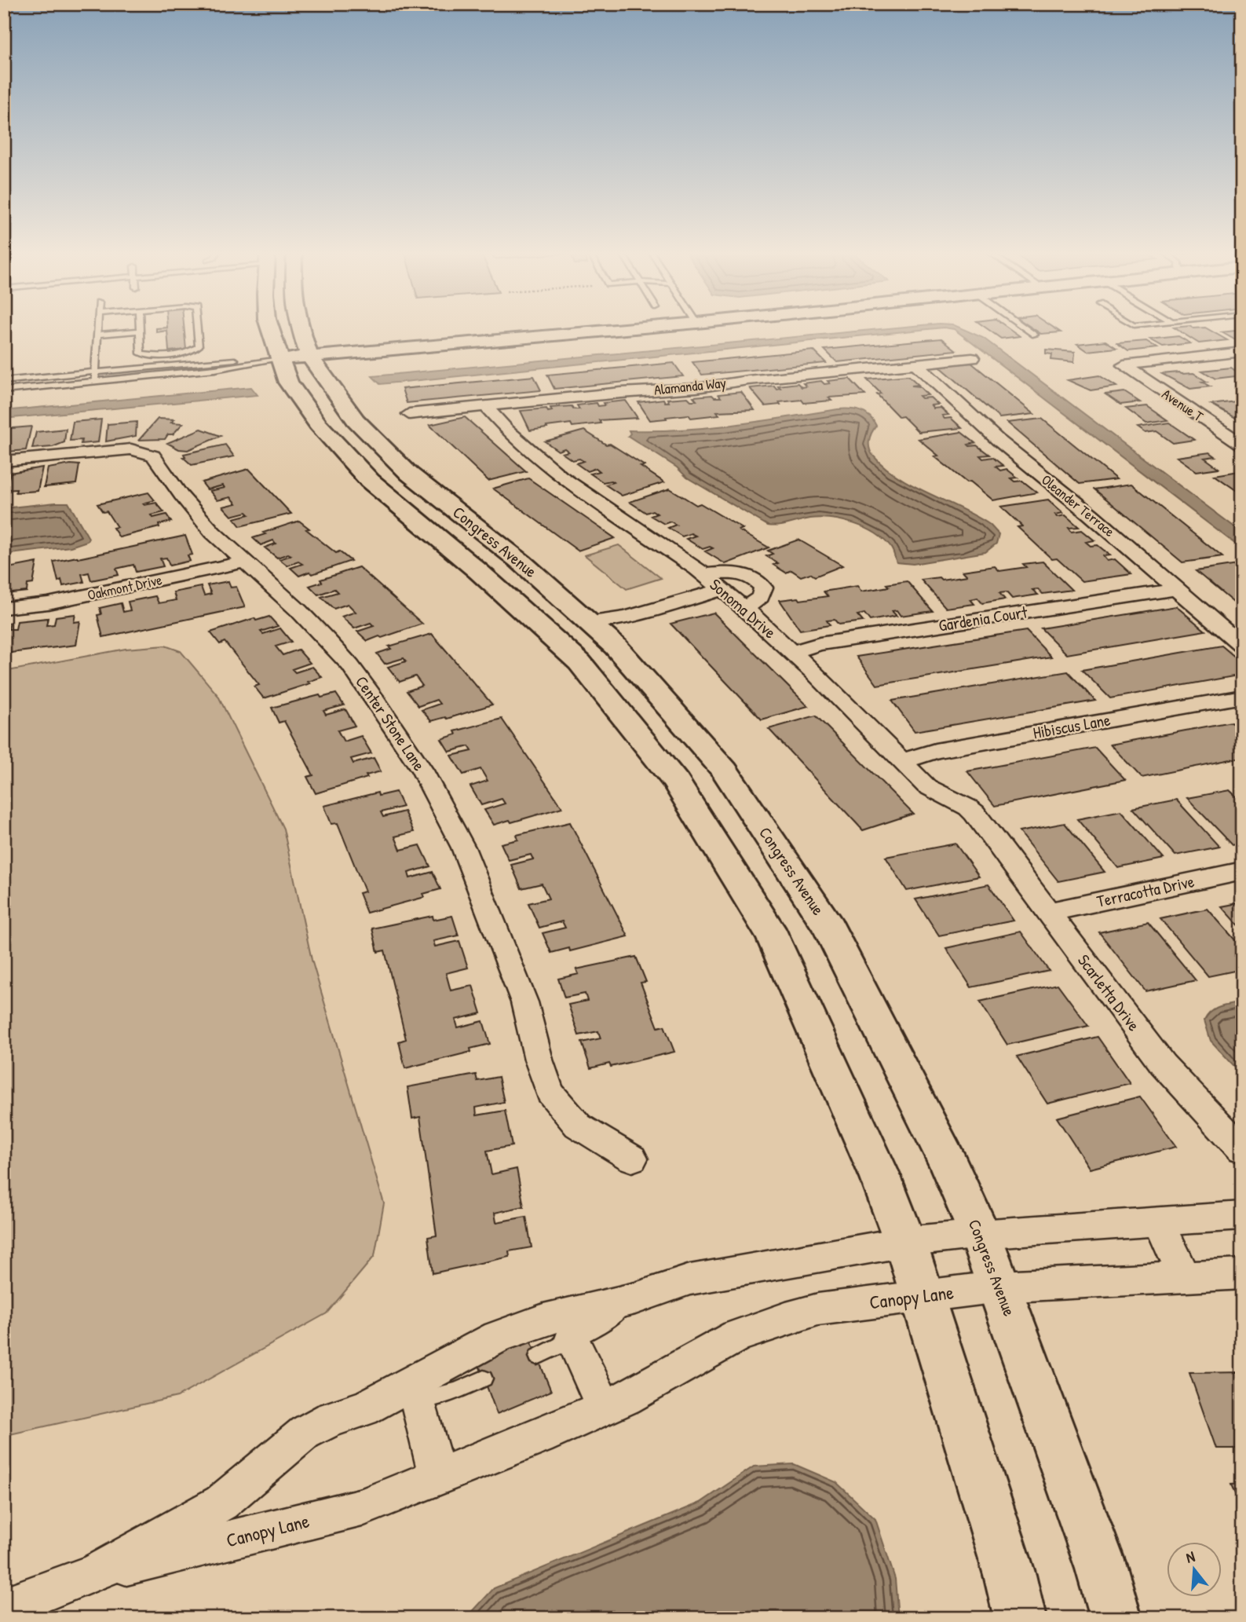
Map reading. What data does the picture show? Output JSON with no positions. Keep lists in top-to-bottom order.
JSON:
{
  "streets": {
    "street": [
      "Alamanda Way",
      "Avenue T",
      "Oleander Terrace",
      "Congress Avenue",
      "Oakmont Drive",
      "Sonoma Drive",
      "Gardenia Court",
      "Center Stone Lane",
      "Hibiscus Lane",
      "Terracotta Drive",
      "Scarletta Drive",
      "Canopy Lane"
    ]
  },
  "crossings": [
    ["Alamanda Way", "Oleander Terrace"],
    ["Alamanda Way", "Sonoma Drive"],
    ["Oleander Terrace", "Gardenia Court"],
    ["Congress Avenue", "Canopy Lane"],
    ["Oakmont Drive", "Center Stone Lane"],
    ["Sonoma Drive", "Gardenia Court"],
    ["Sonoma Drive", "Hibiscus Lane"],
    ["Sonoma Drive", "Scarletta Drive"],
    ["Terracotta Drive", "Scarletta Drive"]
  ],
  "north": "top"
}
